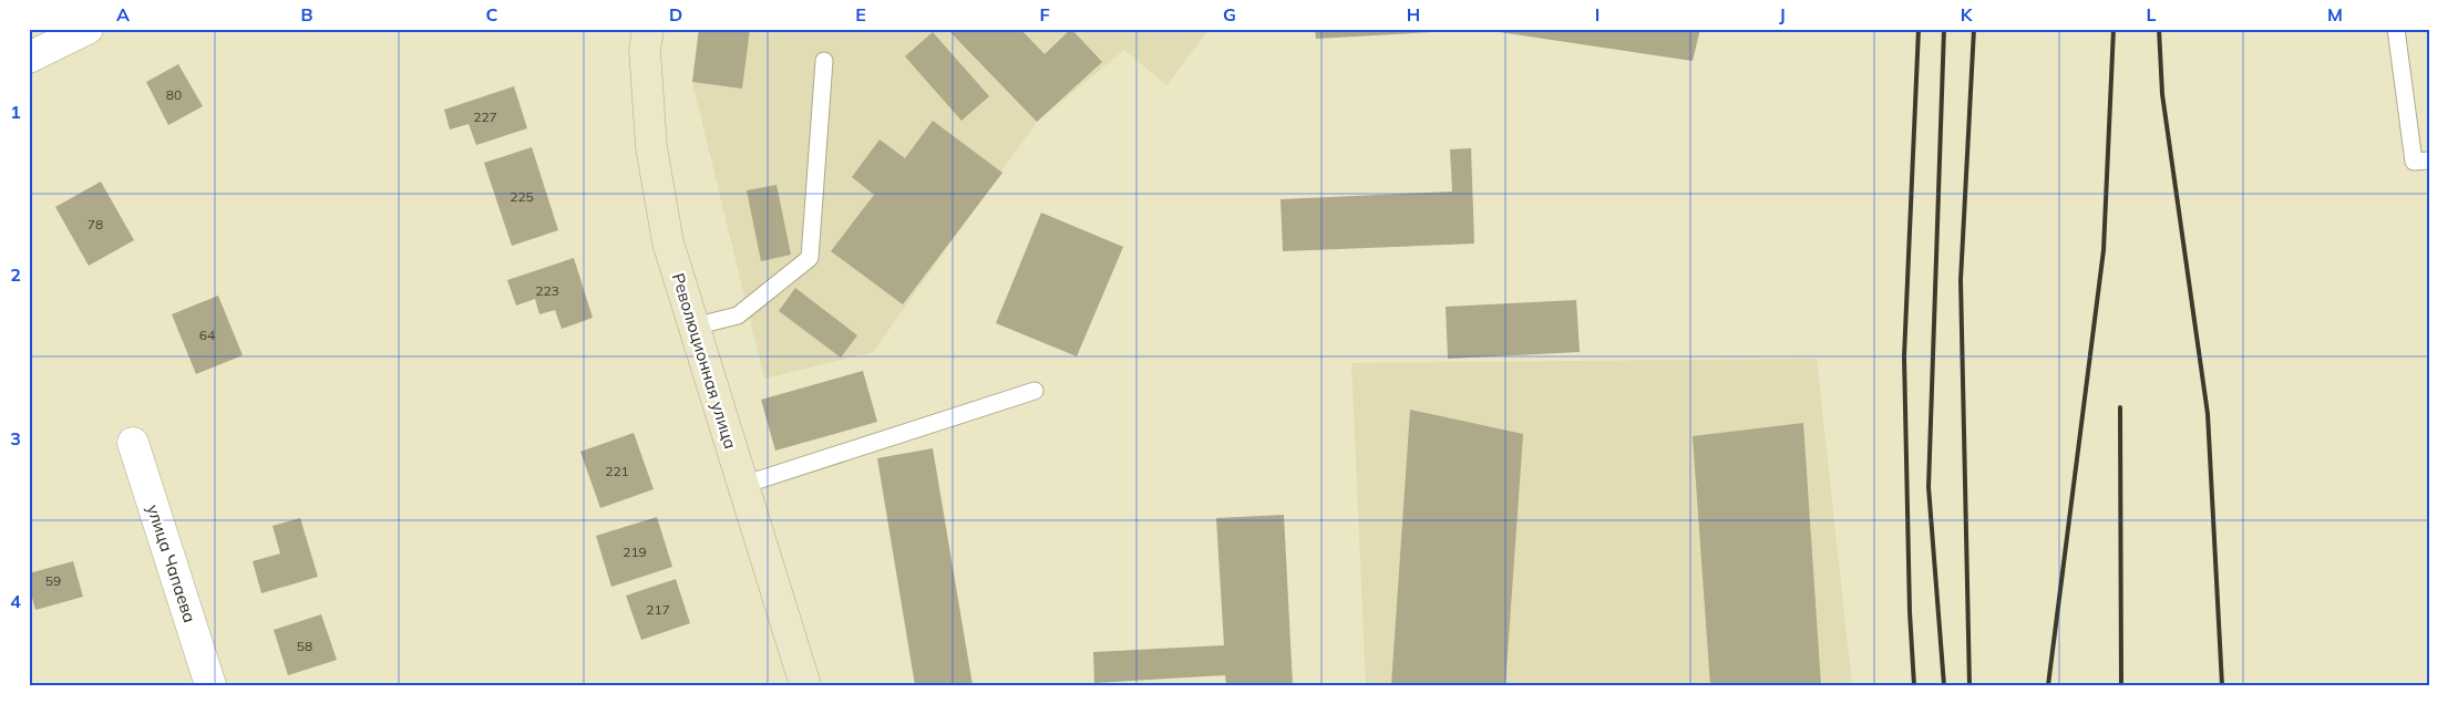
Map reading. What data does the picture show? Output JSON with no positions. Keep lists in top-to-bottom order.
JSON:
{
  "streets": {
    "main road": ["Революционная улица"],
    "street": ["улица Чапаева"]
  },
  "house_numbers": [
    "80",
    "227",
    "225",
    "78",
    "223",
    "64",
    "221",
    "219",
    "59",
    "217",
    "58"
  ],
  "grid": {
    "columns": [
      "A",
      "B",
      "C",
      "D",
      "E",
      "F",
      "G",
      "H",
      "I",
      "J",
      "K",
      "L",
      "M"
    ],
    "rows": [
      "1",
      "2",
      "3",
      "4"
    ]
  }
}
